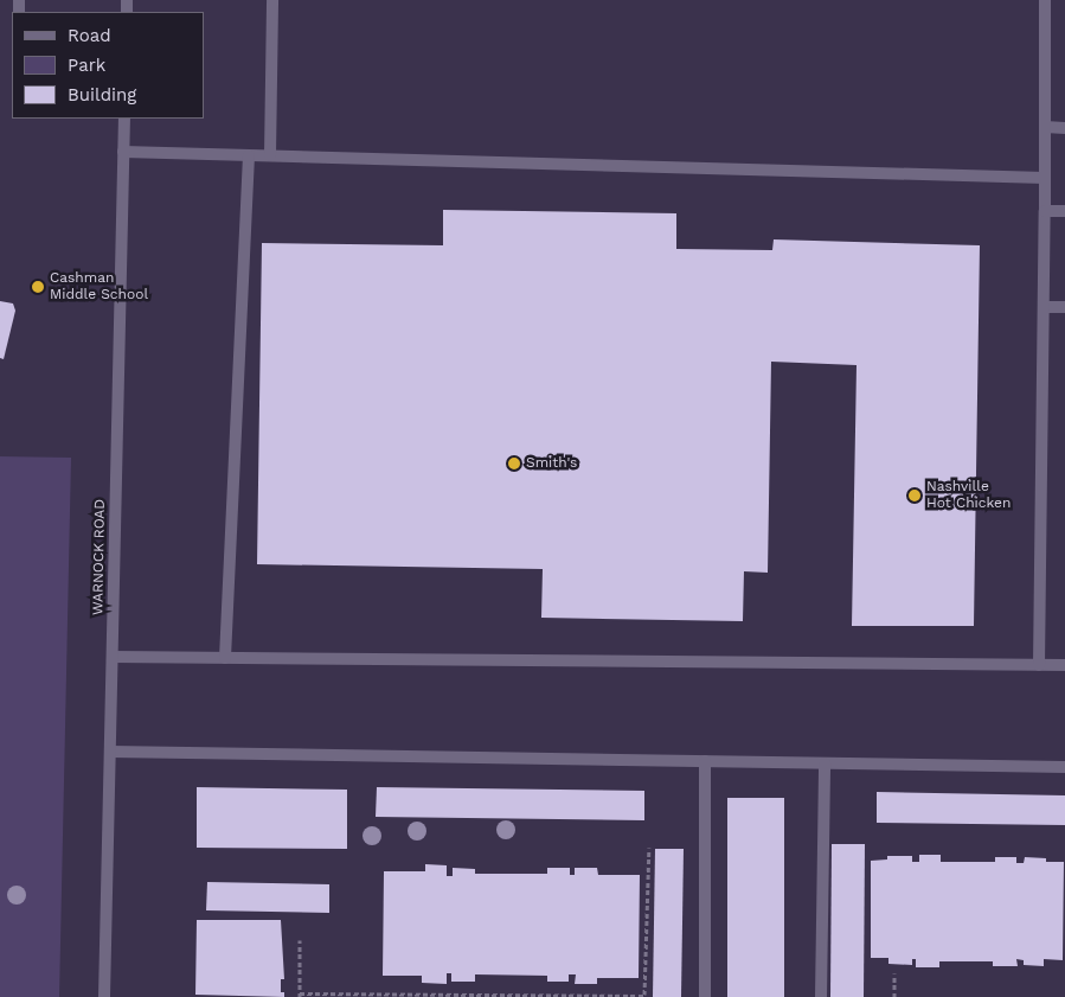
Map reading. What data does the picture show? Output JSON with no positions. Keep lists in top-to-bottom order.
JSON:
{
  "streets": {
    "street": ["WARNOCK ROAD"]
  },
  "places": ["Cashman Middle School", "Smith's", "Nashville Hot Chicken"],
  "legend": ["Road", "Park", "Building"]
}
